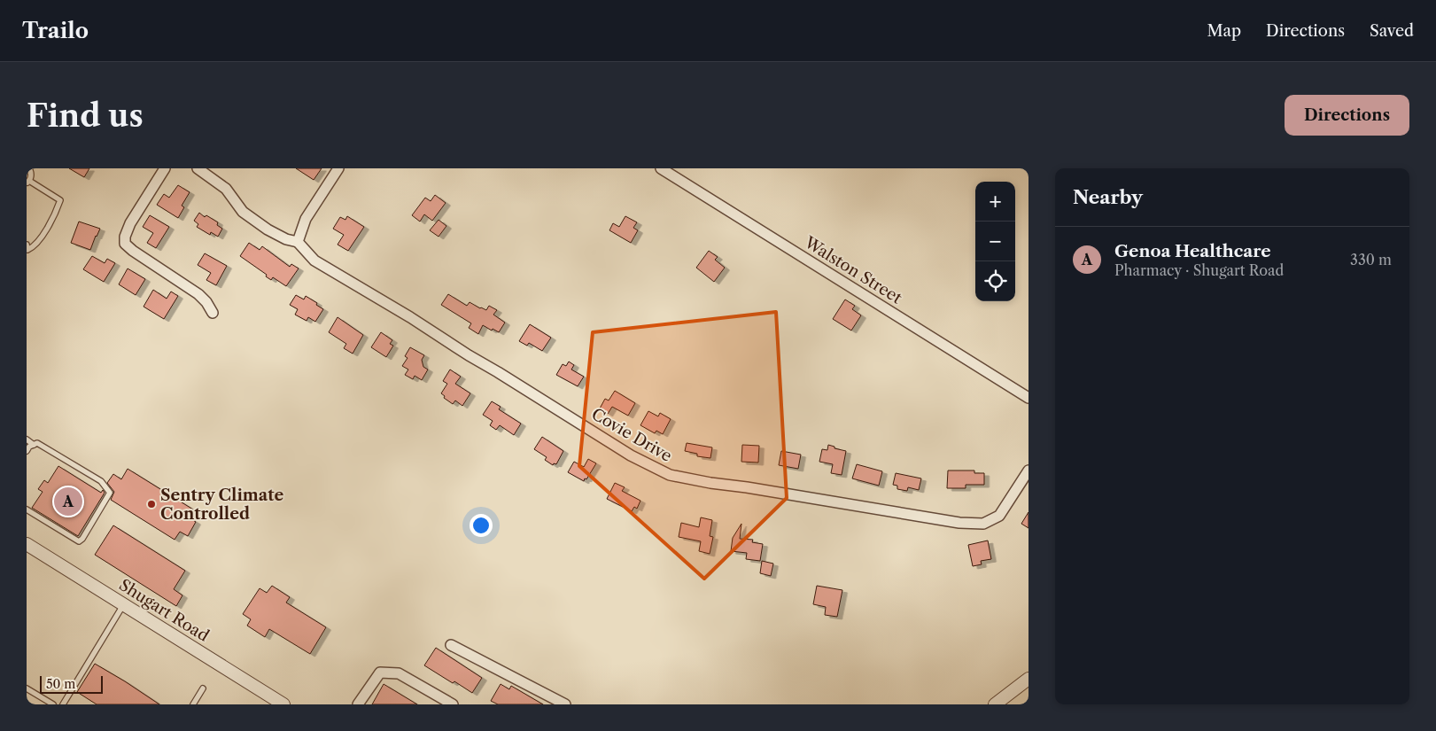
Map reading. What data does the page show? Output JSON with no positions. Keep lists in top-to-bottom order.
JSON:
{
  "streets": {
    "street": ["Walston Street", "Covie Drive", "Shugart Road"]
  },
  "places": ["Sentry Climate Controlled"],
  "scale_bar": "50 m",
  "page": {
    "header": "Trailo",
    "nav": ["Map", "Directions", "Saved"],
    "buttons": "Directions",
    "title": "Find us",
    "heading": "Nearby",
    "map_buttons": ["+", "−"],
    "list": [
      {
        "mark": "A",
        "name": "Genoa Healthcare",
        "note": "Pharmacy · Shugart Road",
        "value": "330 m"
      }
    ],
    "pins": "A",
    "scale": "50 m"
  }
}
